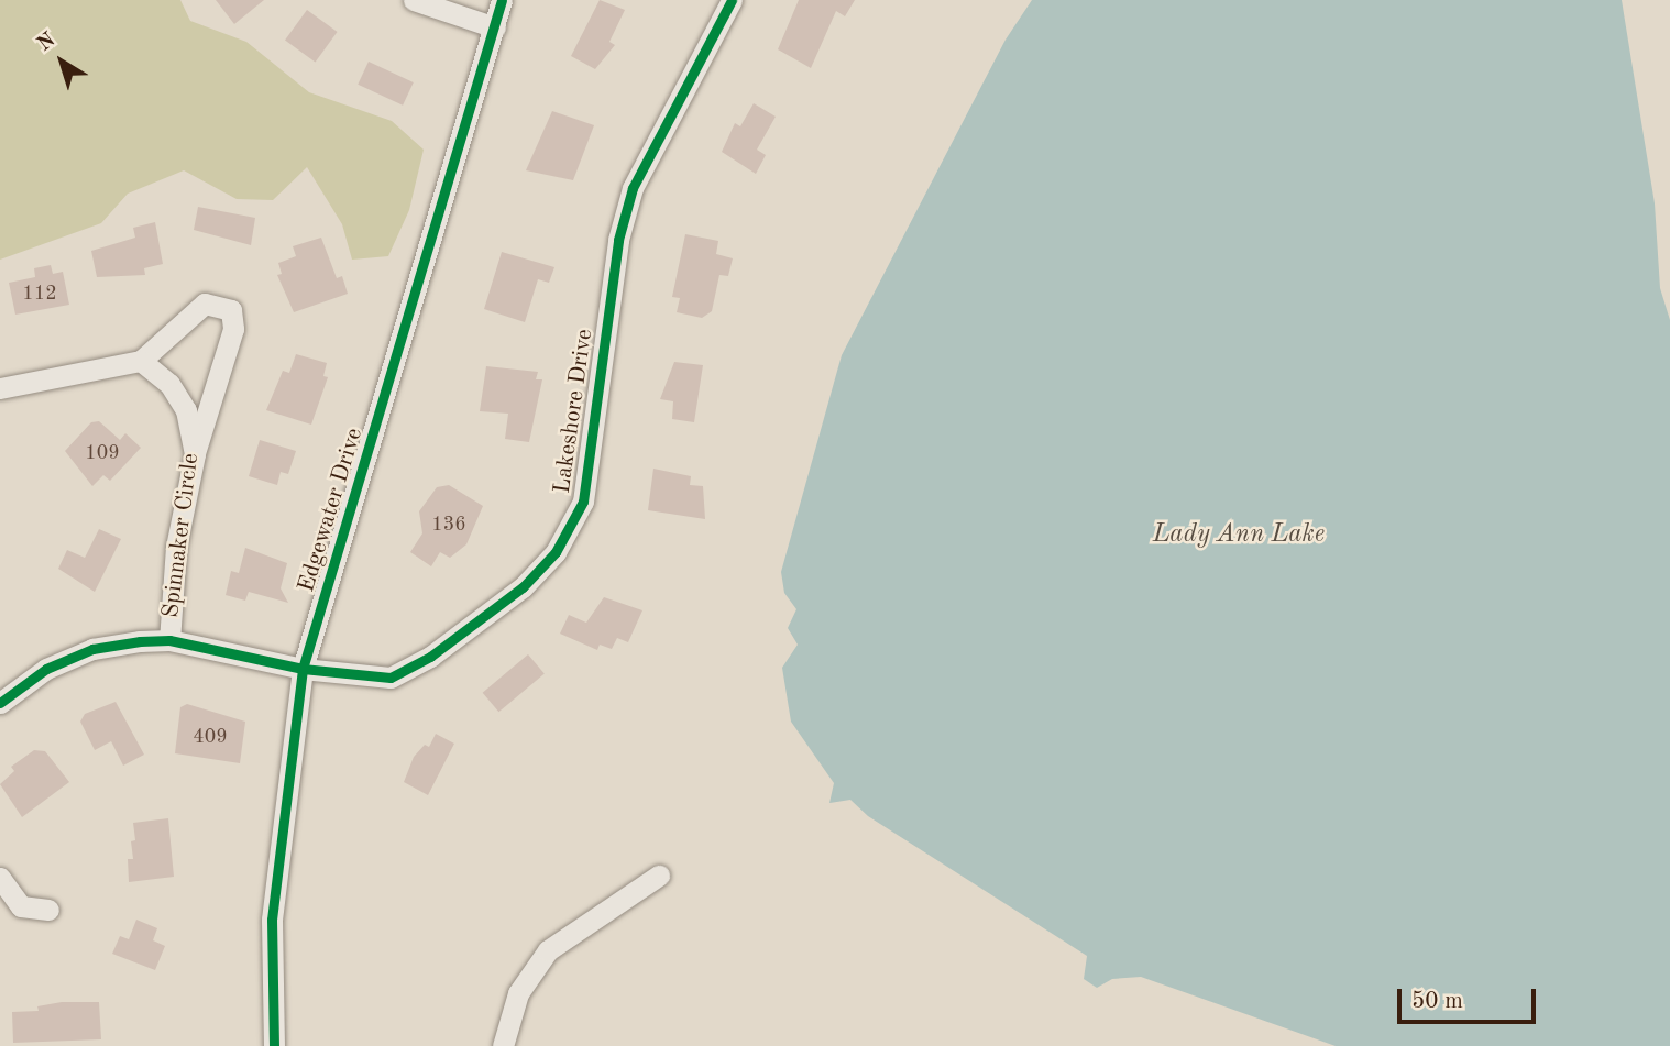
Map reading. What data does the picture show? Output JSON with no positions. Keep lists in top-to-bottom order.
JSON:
{
  "streets": {
    "street": ["Lakeshore Drive", "Edgewater Drive", "Spinnaker Circle"]
  },
  "crossings": [
    ["Lakeshore Drive", "Edgewater Drive"],
    ["Lakeshore Drive", "Spinnaker Circle"]
  ],
  "water": ["Lady Ann Lake"],
  "house_numbers": [
    "112",
    "109",
    "136",
    "409"
  ],
  "scale_bar": "50 m",
  "north": "top left"
}
